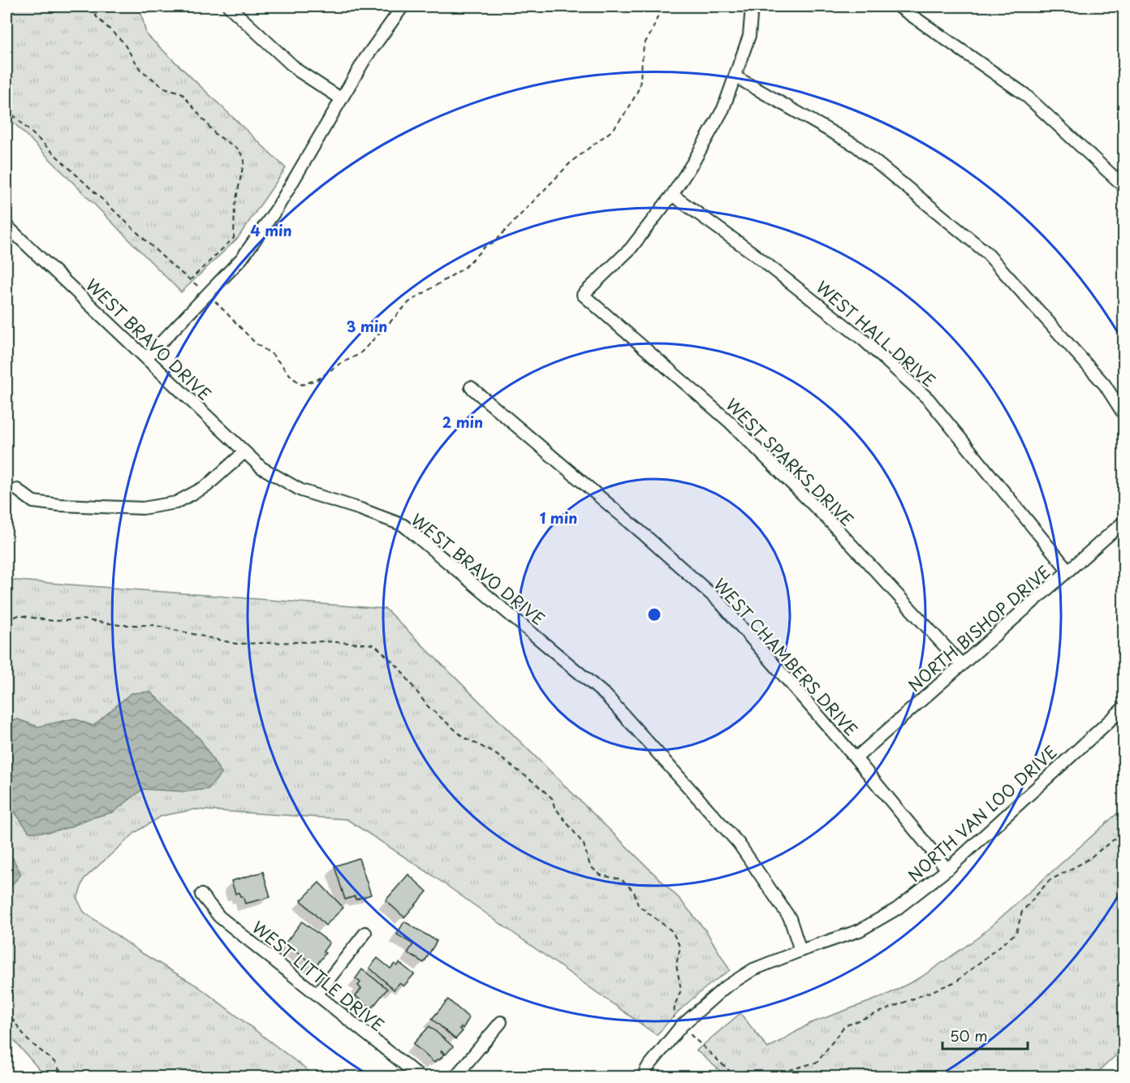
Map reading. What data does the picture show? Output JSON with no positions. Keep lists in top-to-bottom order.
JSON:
{
  "streets": {
    "street": [
      "WEST HALL DRIVE",
      "WEST BRAVO DRIVE",
      "WEST SPARKS DRIVE",
      "NORTH BISHOP DRIVE",
      "WEST CHAMBERS DRIVE",
      "NORTH VAN LOO DRIVE",
      "WEST LITTLE DRIVE"
    ]
  },
  "crossings": [
    ["WEST HALL DRIVE", "WEST SPARKS DRIVE"],
    ["WEST HALL DRIVE", "NORTH BISHOP DRIVE"],
    ["WEST BRAVO DRIVE", "NORTH VAN LOO DRIVE"],
    ["WEST SPARKS DRIVE", "NORTH BISHOP DRIVE"],
    ["NORTH BISHOP DRIVE", "WEST CHAMBERS DRIVE"],
    ["WEST CHAMBERS DRIVE", "NORTH VAN LOO DRIVE"]
  ],
  "scale_bar": "50 m",
  "rings": [
    "4 min",
    "3 min",
    "2 min",
    "1 min"
  ]
}
